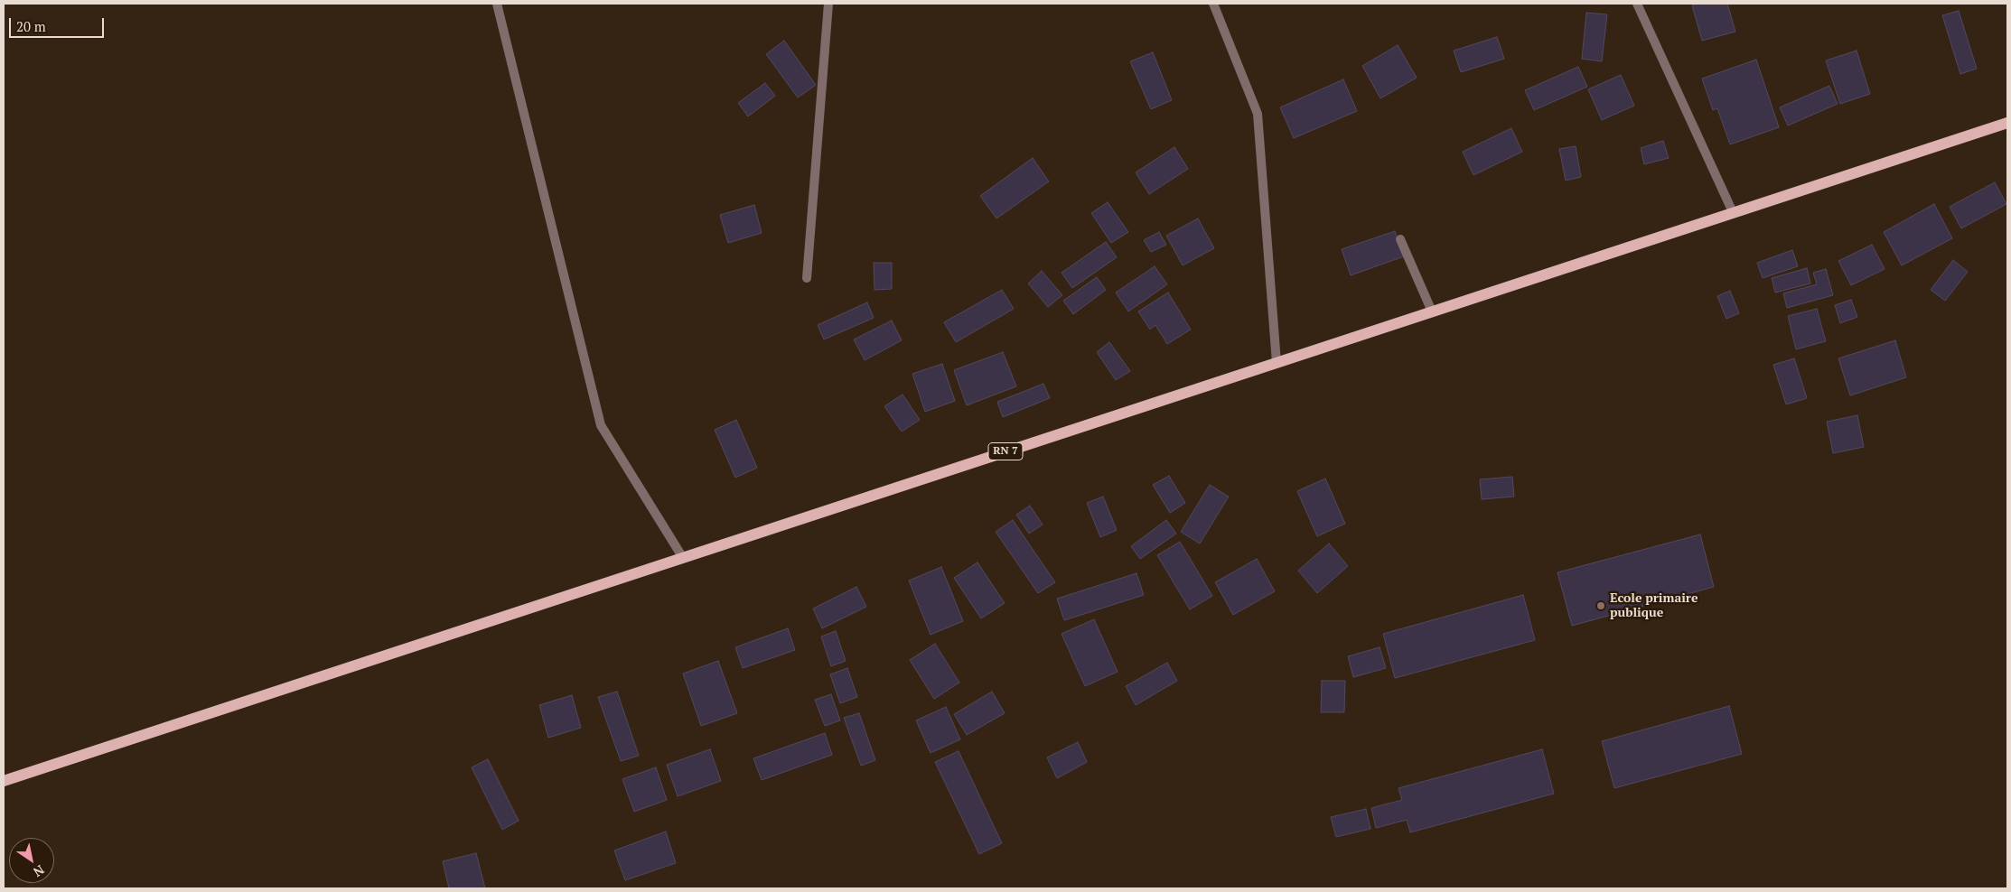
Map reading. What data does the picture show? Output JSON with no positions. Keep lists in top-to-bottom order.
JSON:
{
  "streets": {
    "main road": ["RN 7"]
  },
  "places": ["Ecole primaire publique"],
  "scale_bar": "20 m",
  "north": "bottom right"
}
